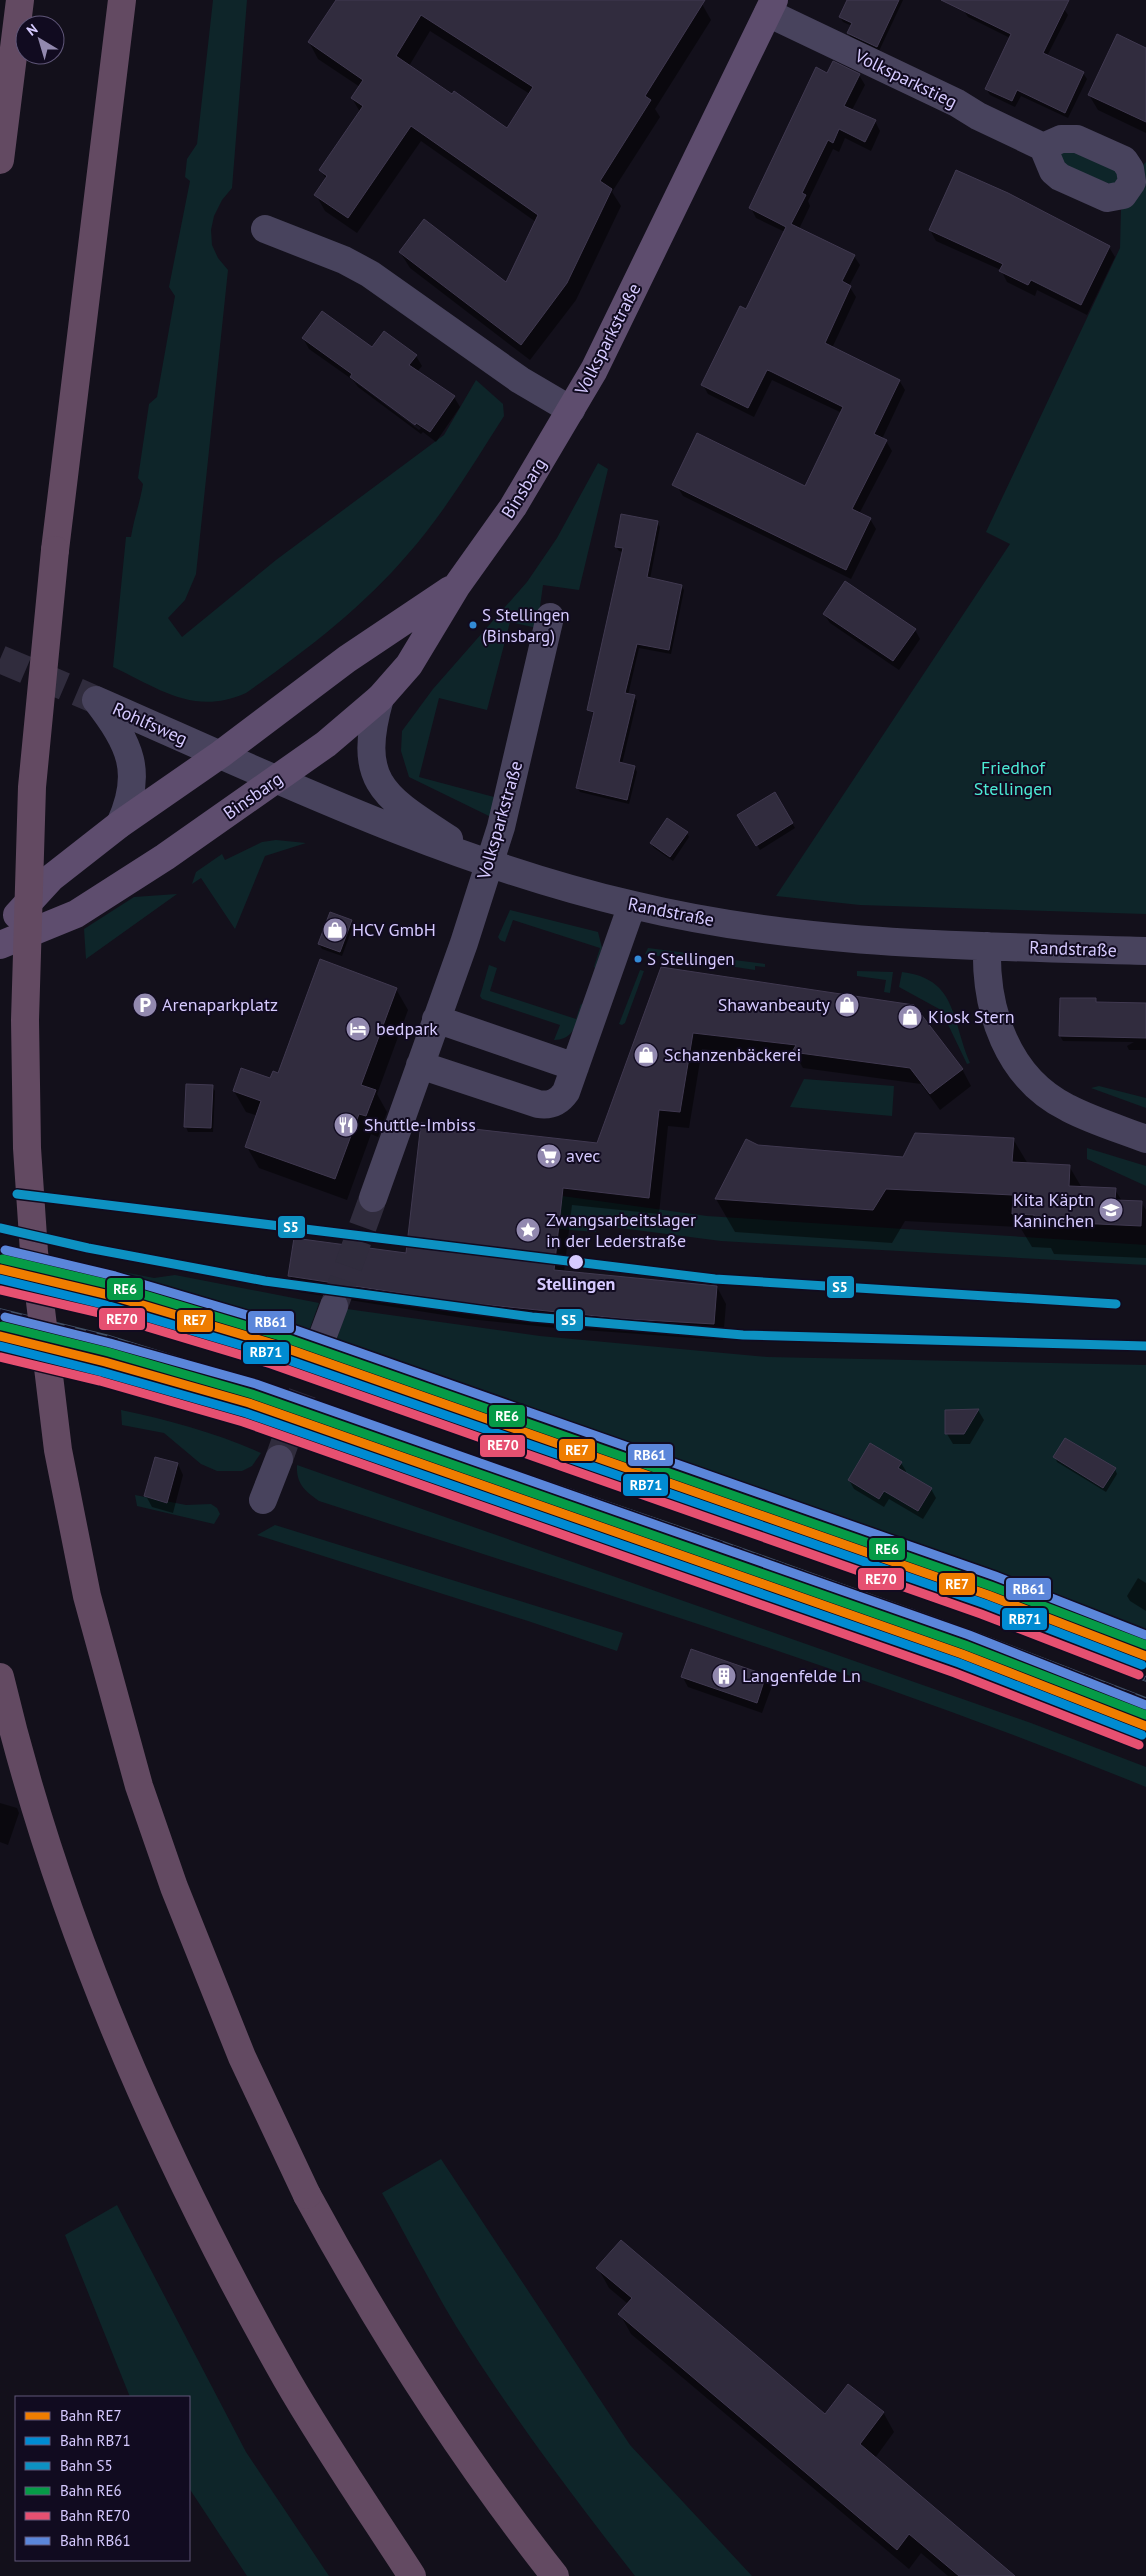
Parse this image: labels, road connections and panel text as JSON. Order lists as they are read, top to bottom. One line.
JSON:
{"streets":{"main road":["Volksparkstraße","Binsbarg"],"street":["Volksparkstieg","Rohlfsweg","Randstraße"]},"crossings":[["Volksparkstieg","Volksparkstraße"],["Volksparkstraße","Binsbarg"],["Volksparkstraße","Randstraße"],["Binsbarg","Rohlfsweg"],["Binsbarg","Randstraße"],["Rohlfsweg","Randstraße"]],"parks":["Friedhof Stellingen"],"places":{"other":["S Stellingen (Binsbarg)","S Stellingen","Stellingen"],"shop":["HCV GmbH","Shawanbeauty","Kiosk Stern","Schanzenbäckerei"],"parking":["Arenaparkplatz"],"hotel":["bedpark"],"restaurant":["Shuttle-Imbiss"],"supermarket":["avec"],"school or university":["Kita Käptn Kaninchen"],"place":["Zwangsarbeitslager in der Lederstraße"],"building":["Langenfelde Ln"]},"lines":["rail line S5","rail line RB61","rail line RE6","rail line RE7","rail line RB71","rail line RE70"],"legend":["Bahn RE7","Bahn RB71","Bahn S5","Bahn RE6","Bahn RE70","Bahn RB61"],"north":"top left"}
